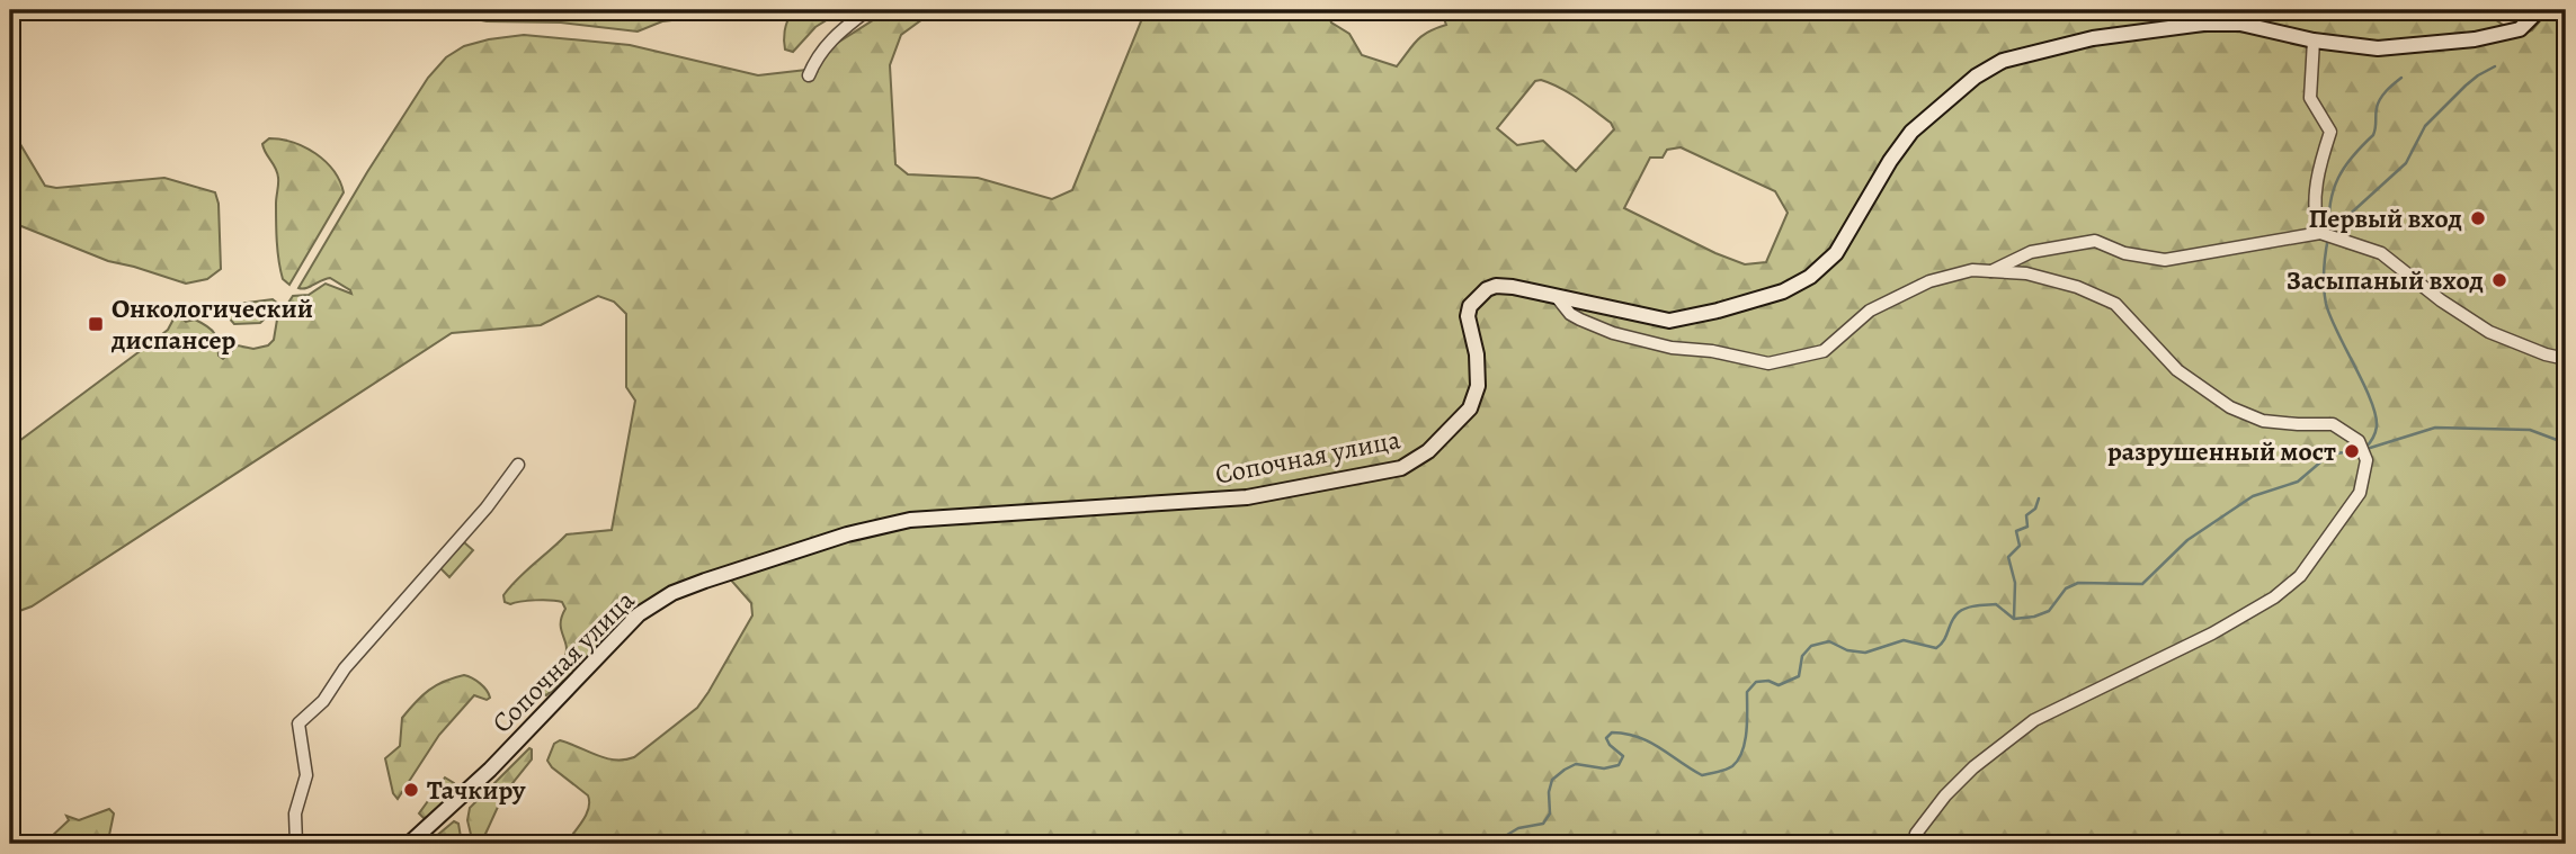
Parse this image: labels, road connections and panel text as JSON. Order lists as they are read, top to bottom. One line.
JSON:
{"streets":{"main road":["Сопочная улица"]},"places":{"other":["Первый вход","Засыпаный вход","разрушенный мост","Тачкиру"],"transit":["Онкологический диспансер"]}}
